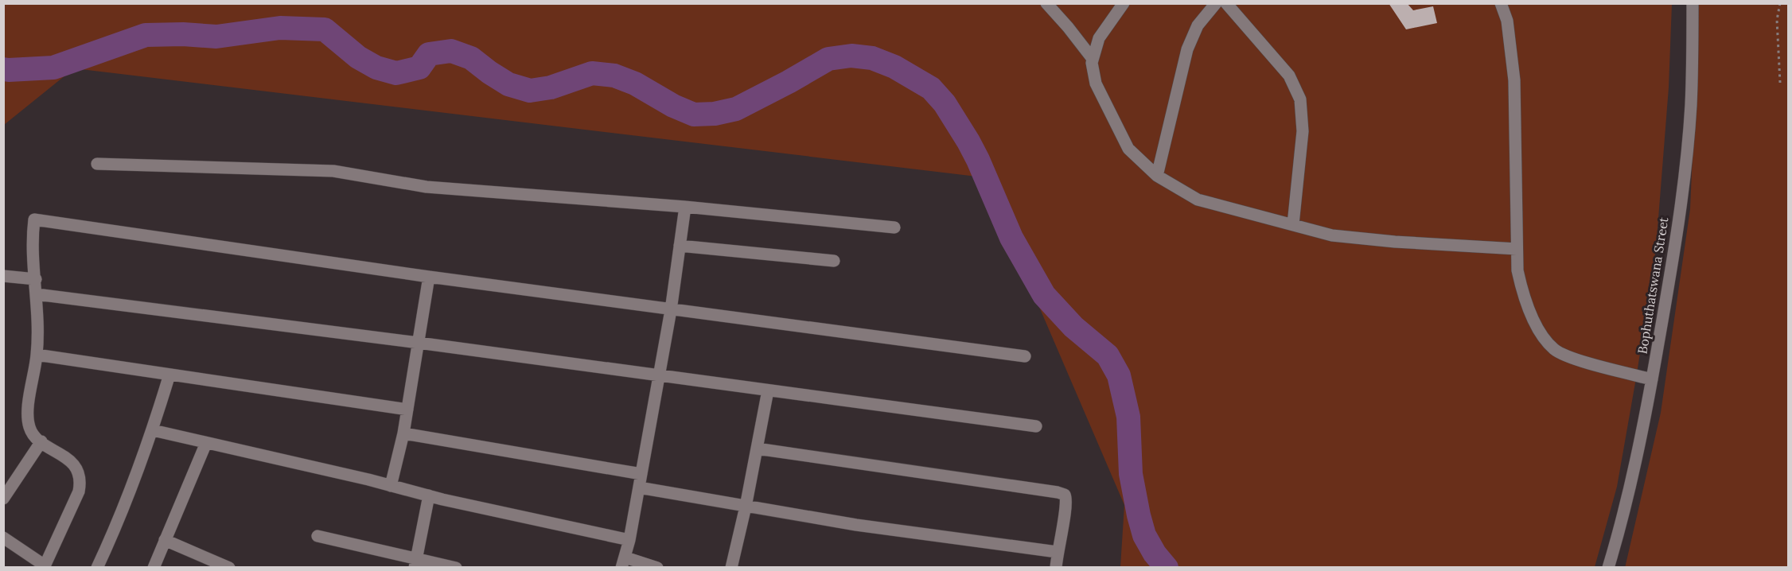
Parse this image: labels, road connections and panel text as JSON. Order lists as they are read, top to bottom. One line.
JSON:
{"streets":{"street":["Bophuthatswana Street"]}}
